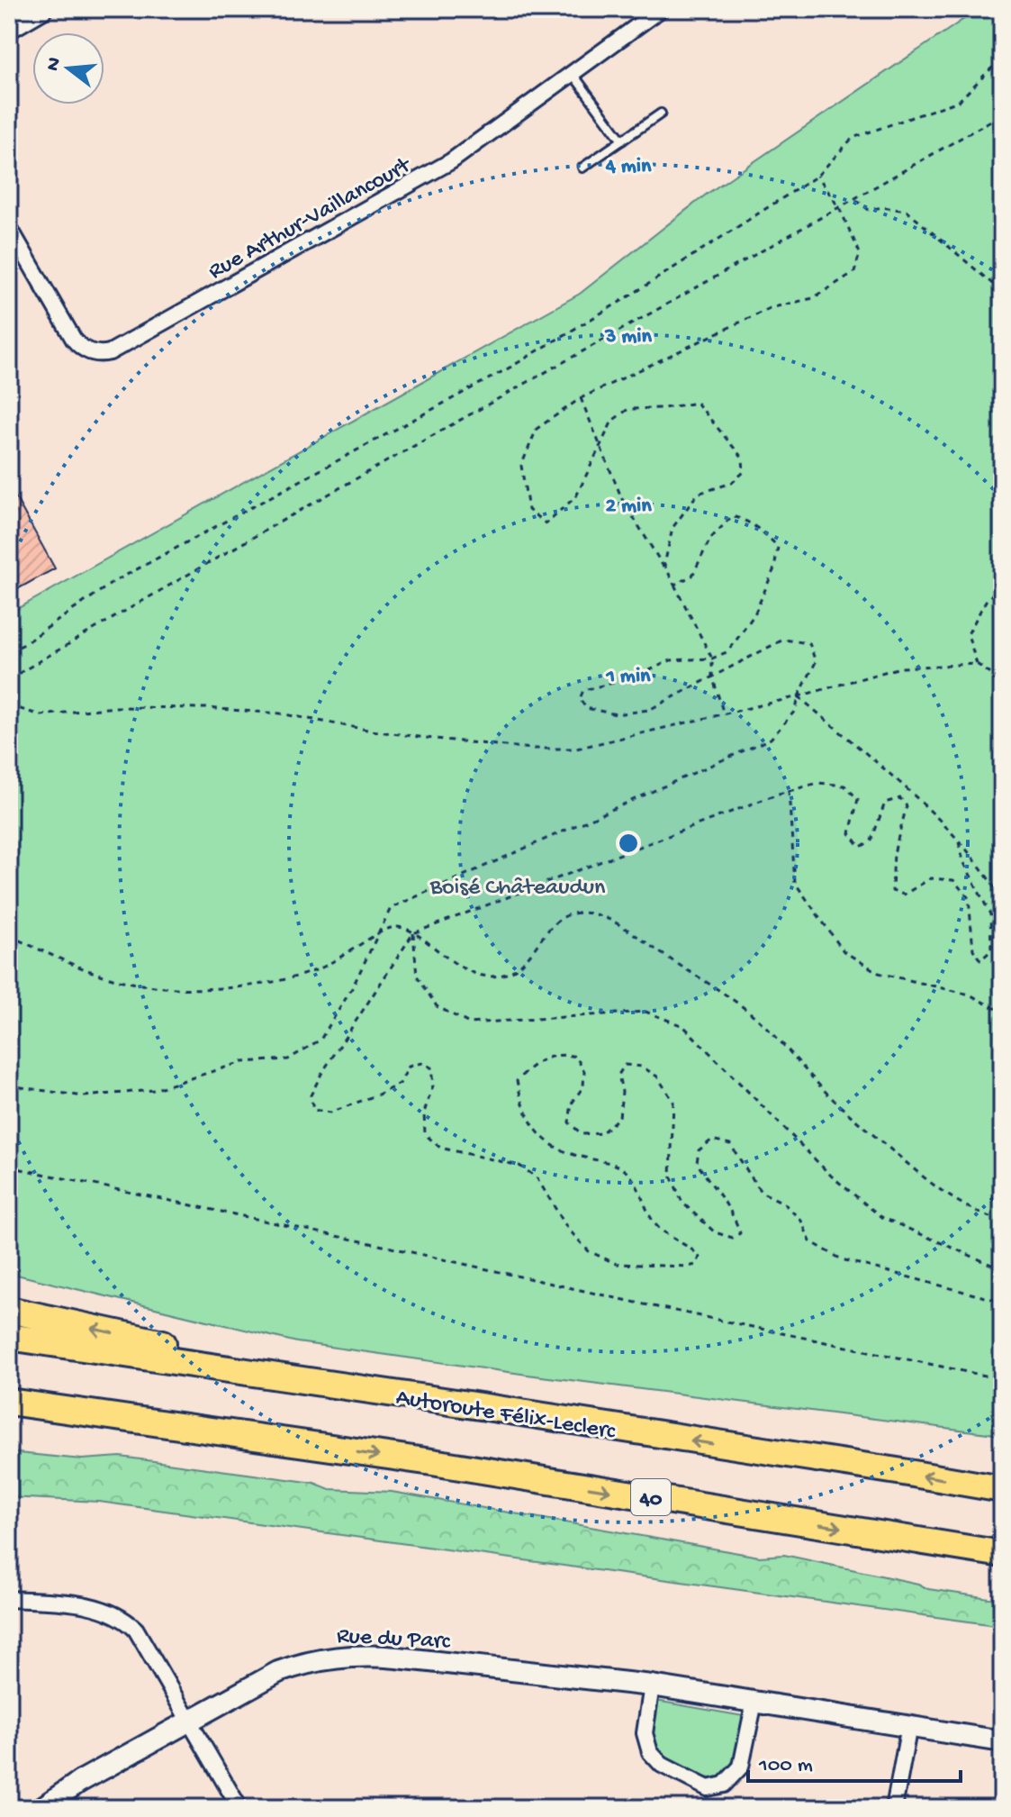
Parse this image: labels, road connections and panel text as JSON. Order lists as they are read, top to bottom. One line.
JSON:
{"streets":{"highway":["Autoroute Félix-Leclerc","40"],"street":["Rue Arthur-Vaillancourt","Rue du Parc"]},"parks":["Boisé Châteaudun"],"scale_bar":"100 m","north":"left","rings":["4 min","3 min","2 min","1 min"]}
